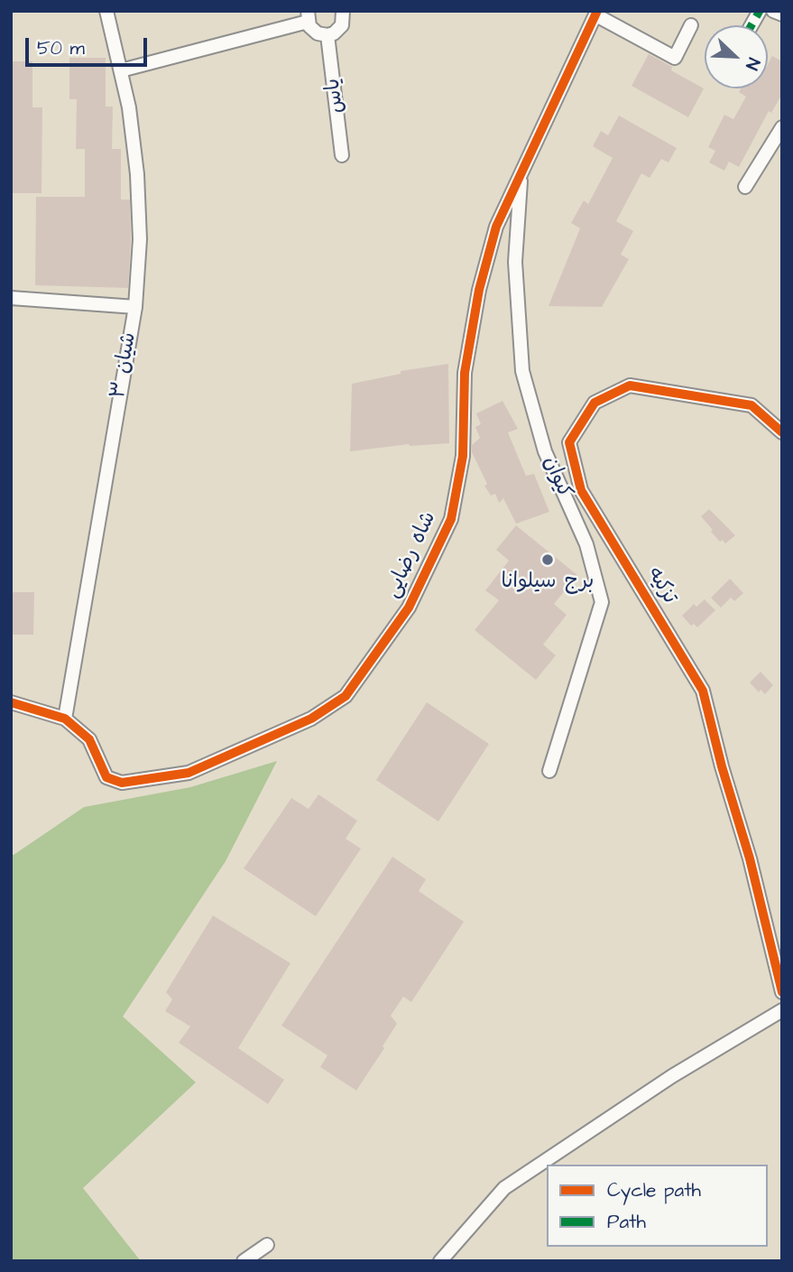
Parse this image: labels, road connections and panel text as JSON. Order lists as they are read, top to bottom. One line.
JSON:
{"streets":{"street":["یاس","شیان ۳","کیوان","شاه رضایی","تزکیه"]},"crossings":[["شیان ۳","شاه رضایی"],["کیوان","شاه رضایی"]],"places":["برج سیلوانا"],"legend":["Cycle path","Path"],"scale_bar":"50 m","north":"bottom right"}
